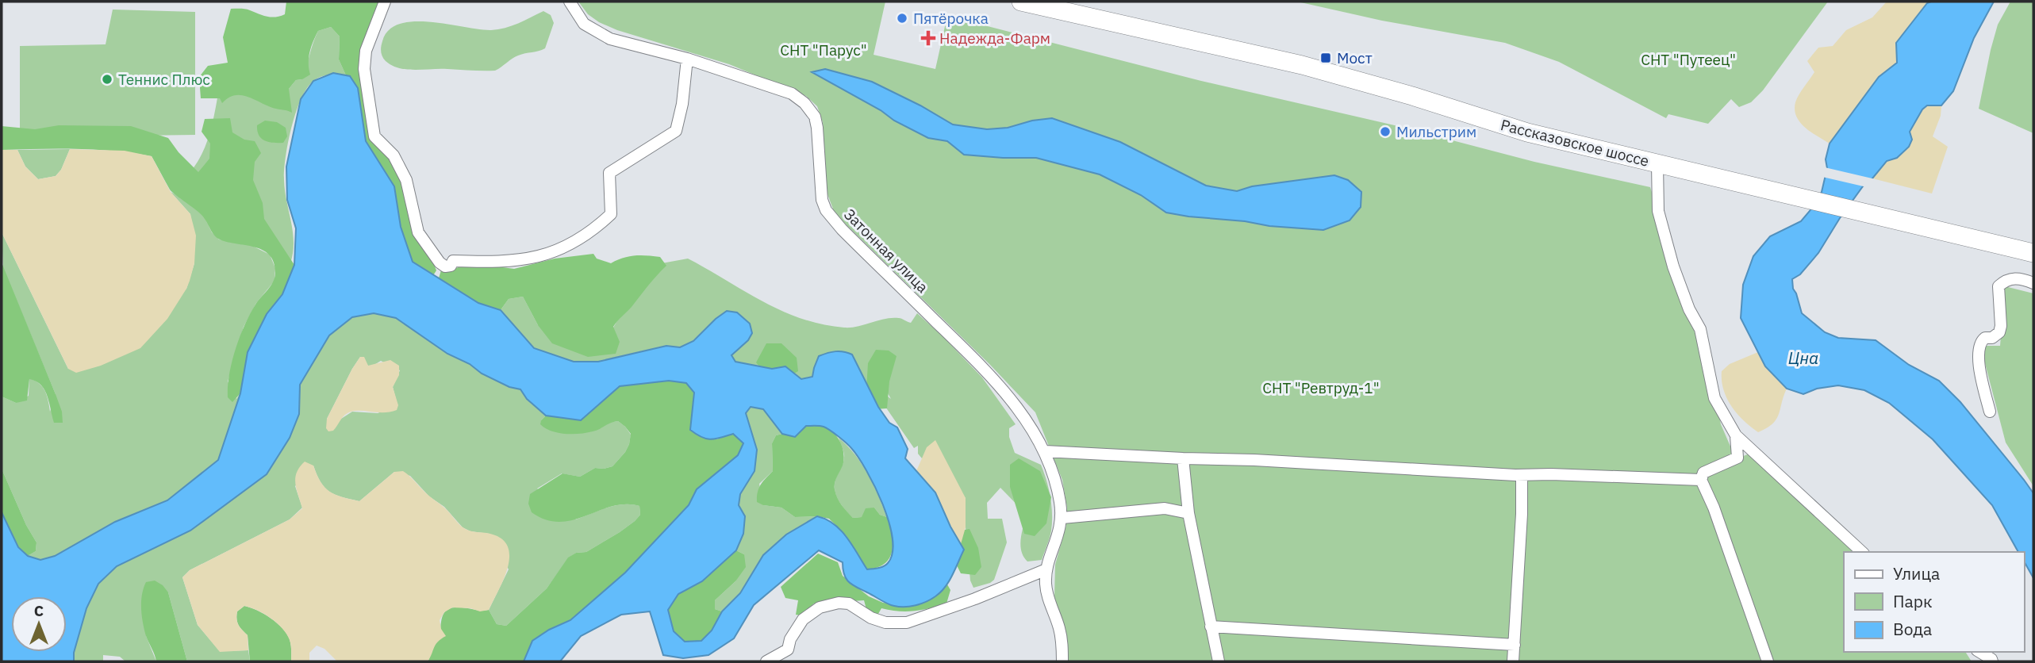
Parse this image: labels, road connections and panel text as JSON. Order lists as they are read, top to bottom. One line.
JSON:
{"streets":{"main road":["Рассказовское шоссе"],"street":["Затонная улица"]},"water":["Цна"],"parks":["СНТ \"Парус\"","СНТ \"Путеец\"","СНТ \"Ревтруд-1\""],"places":{"other":["Пятёрочка","Теннис Плюс","Мильстрим"],"health":["Надежда-Фарм"],"transit":["Мост"]},"legend":["Улица","Парк","Вода"],"north":"top"}
